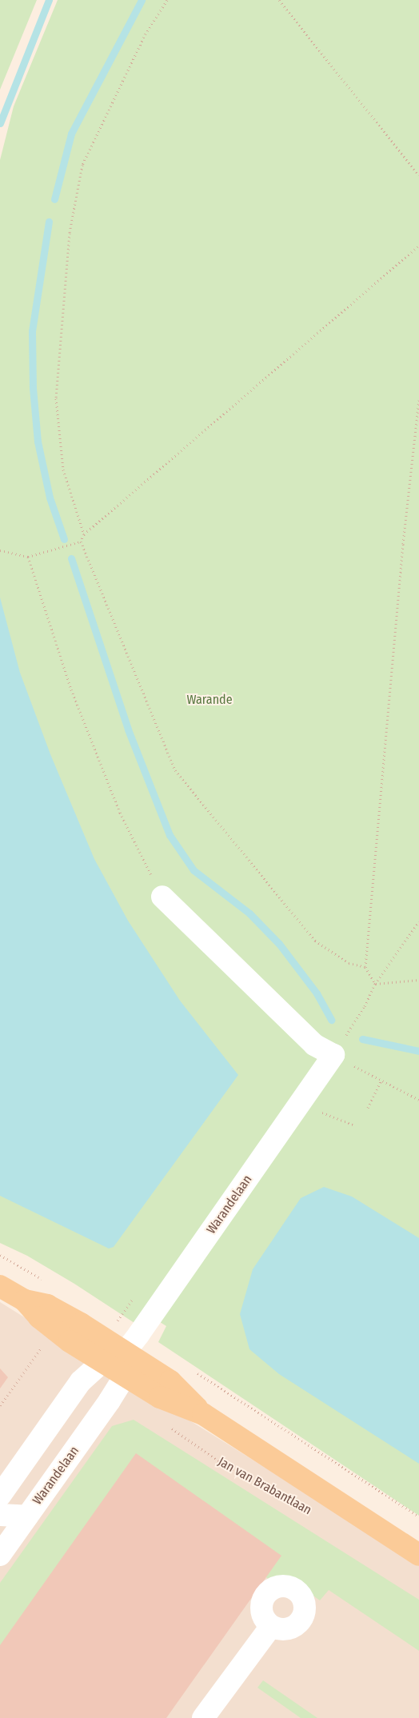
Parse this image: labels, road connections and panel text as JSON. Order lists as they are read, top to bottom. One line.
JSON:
{"streets":{"main road":["Jan van Brabantlaan"],"street":["Warandelaan"]},"crossings":[["Warandelaan","Jan van Brabantlaan"]],"parks":["Warande"]}
